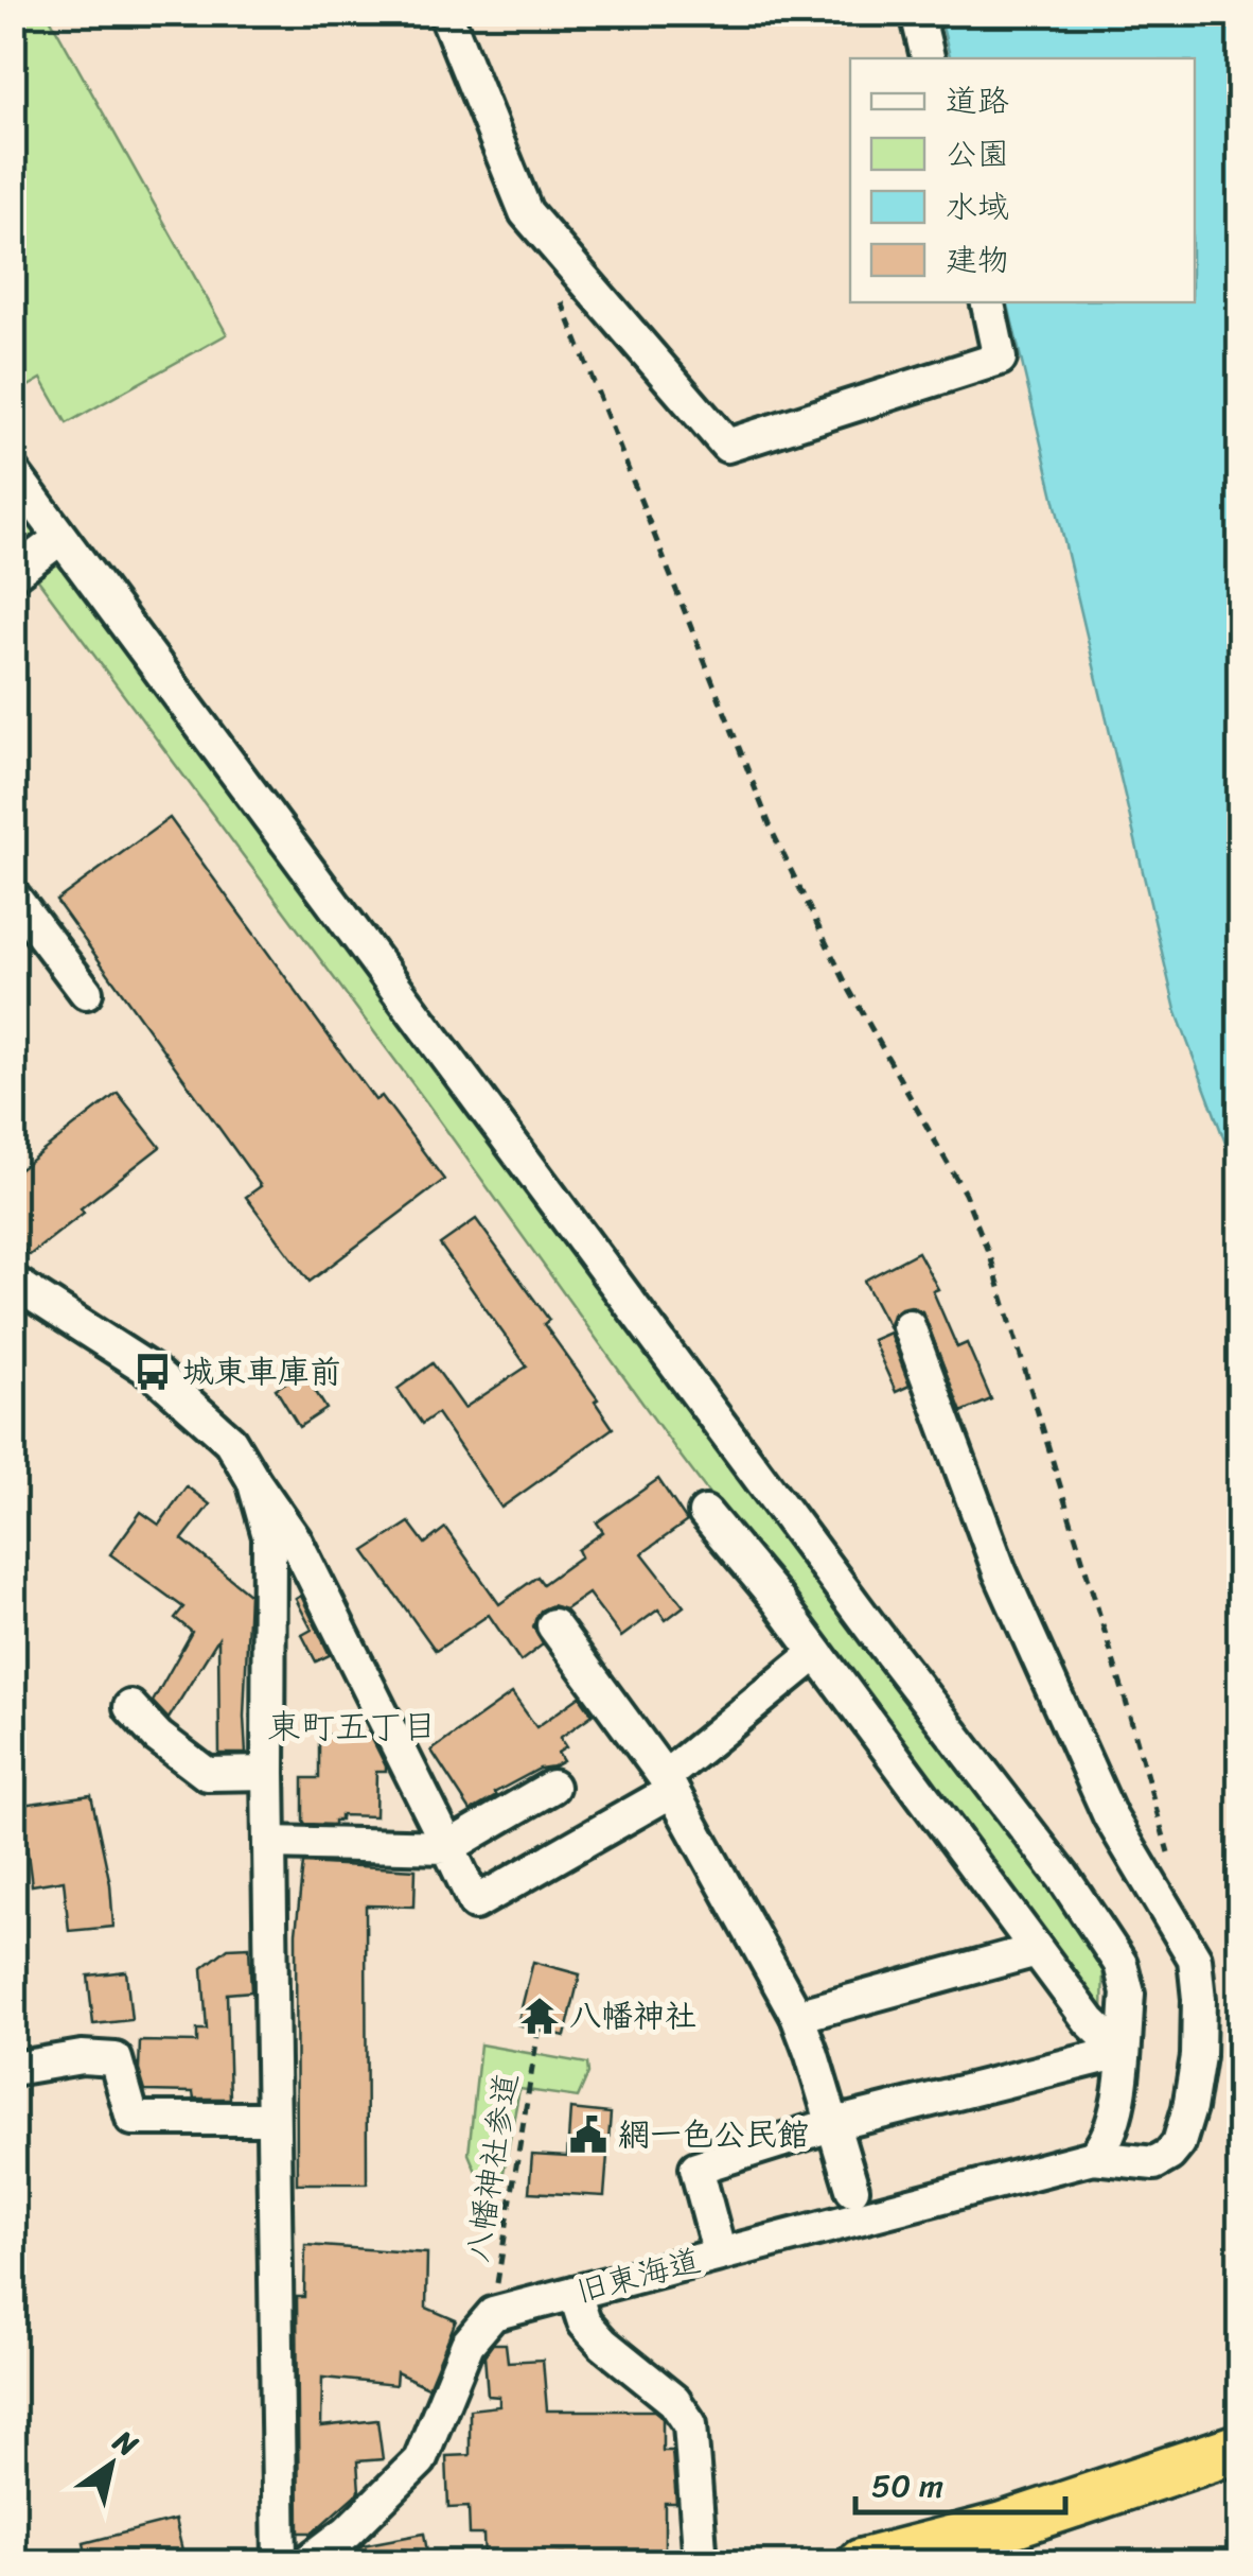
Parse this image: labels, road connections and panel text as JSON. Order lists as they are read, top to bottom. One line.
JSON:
{"streets":{"street":["旧東海道"],"path":["八幡神社参道"]},"crossings":[["八幡神社参道","旧東海道"]],"districts":["東町五丁目"],"places":{"bus stop":["城東車庫前"],"temple":["八幡神社"],"public building":["網一色公民館"]},"legend":["道路","公園","水域","建物"],"scale_bar":"50 m","north":"top right"}
